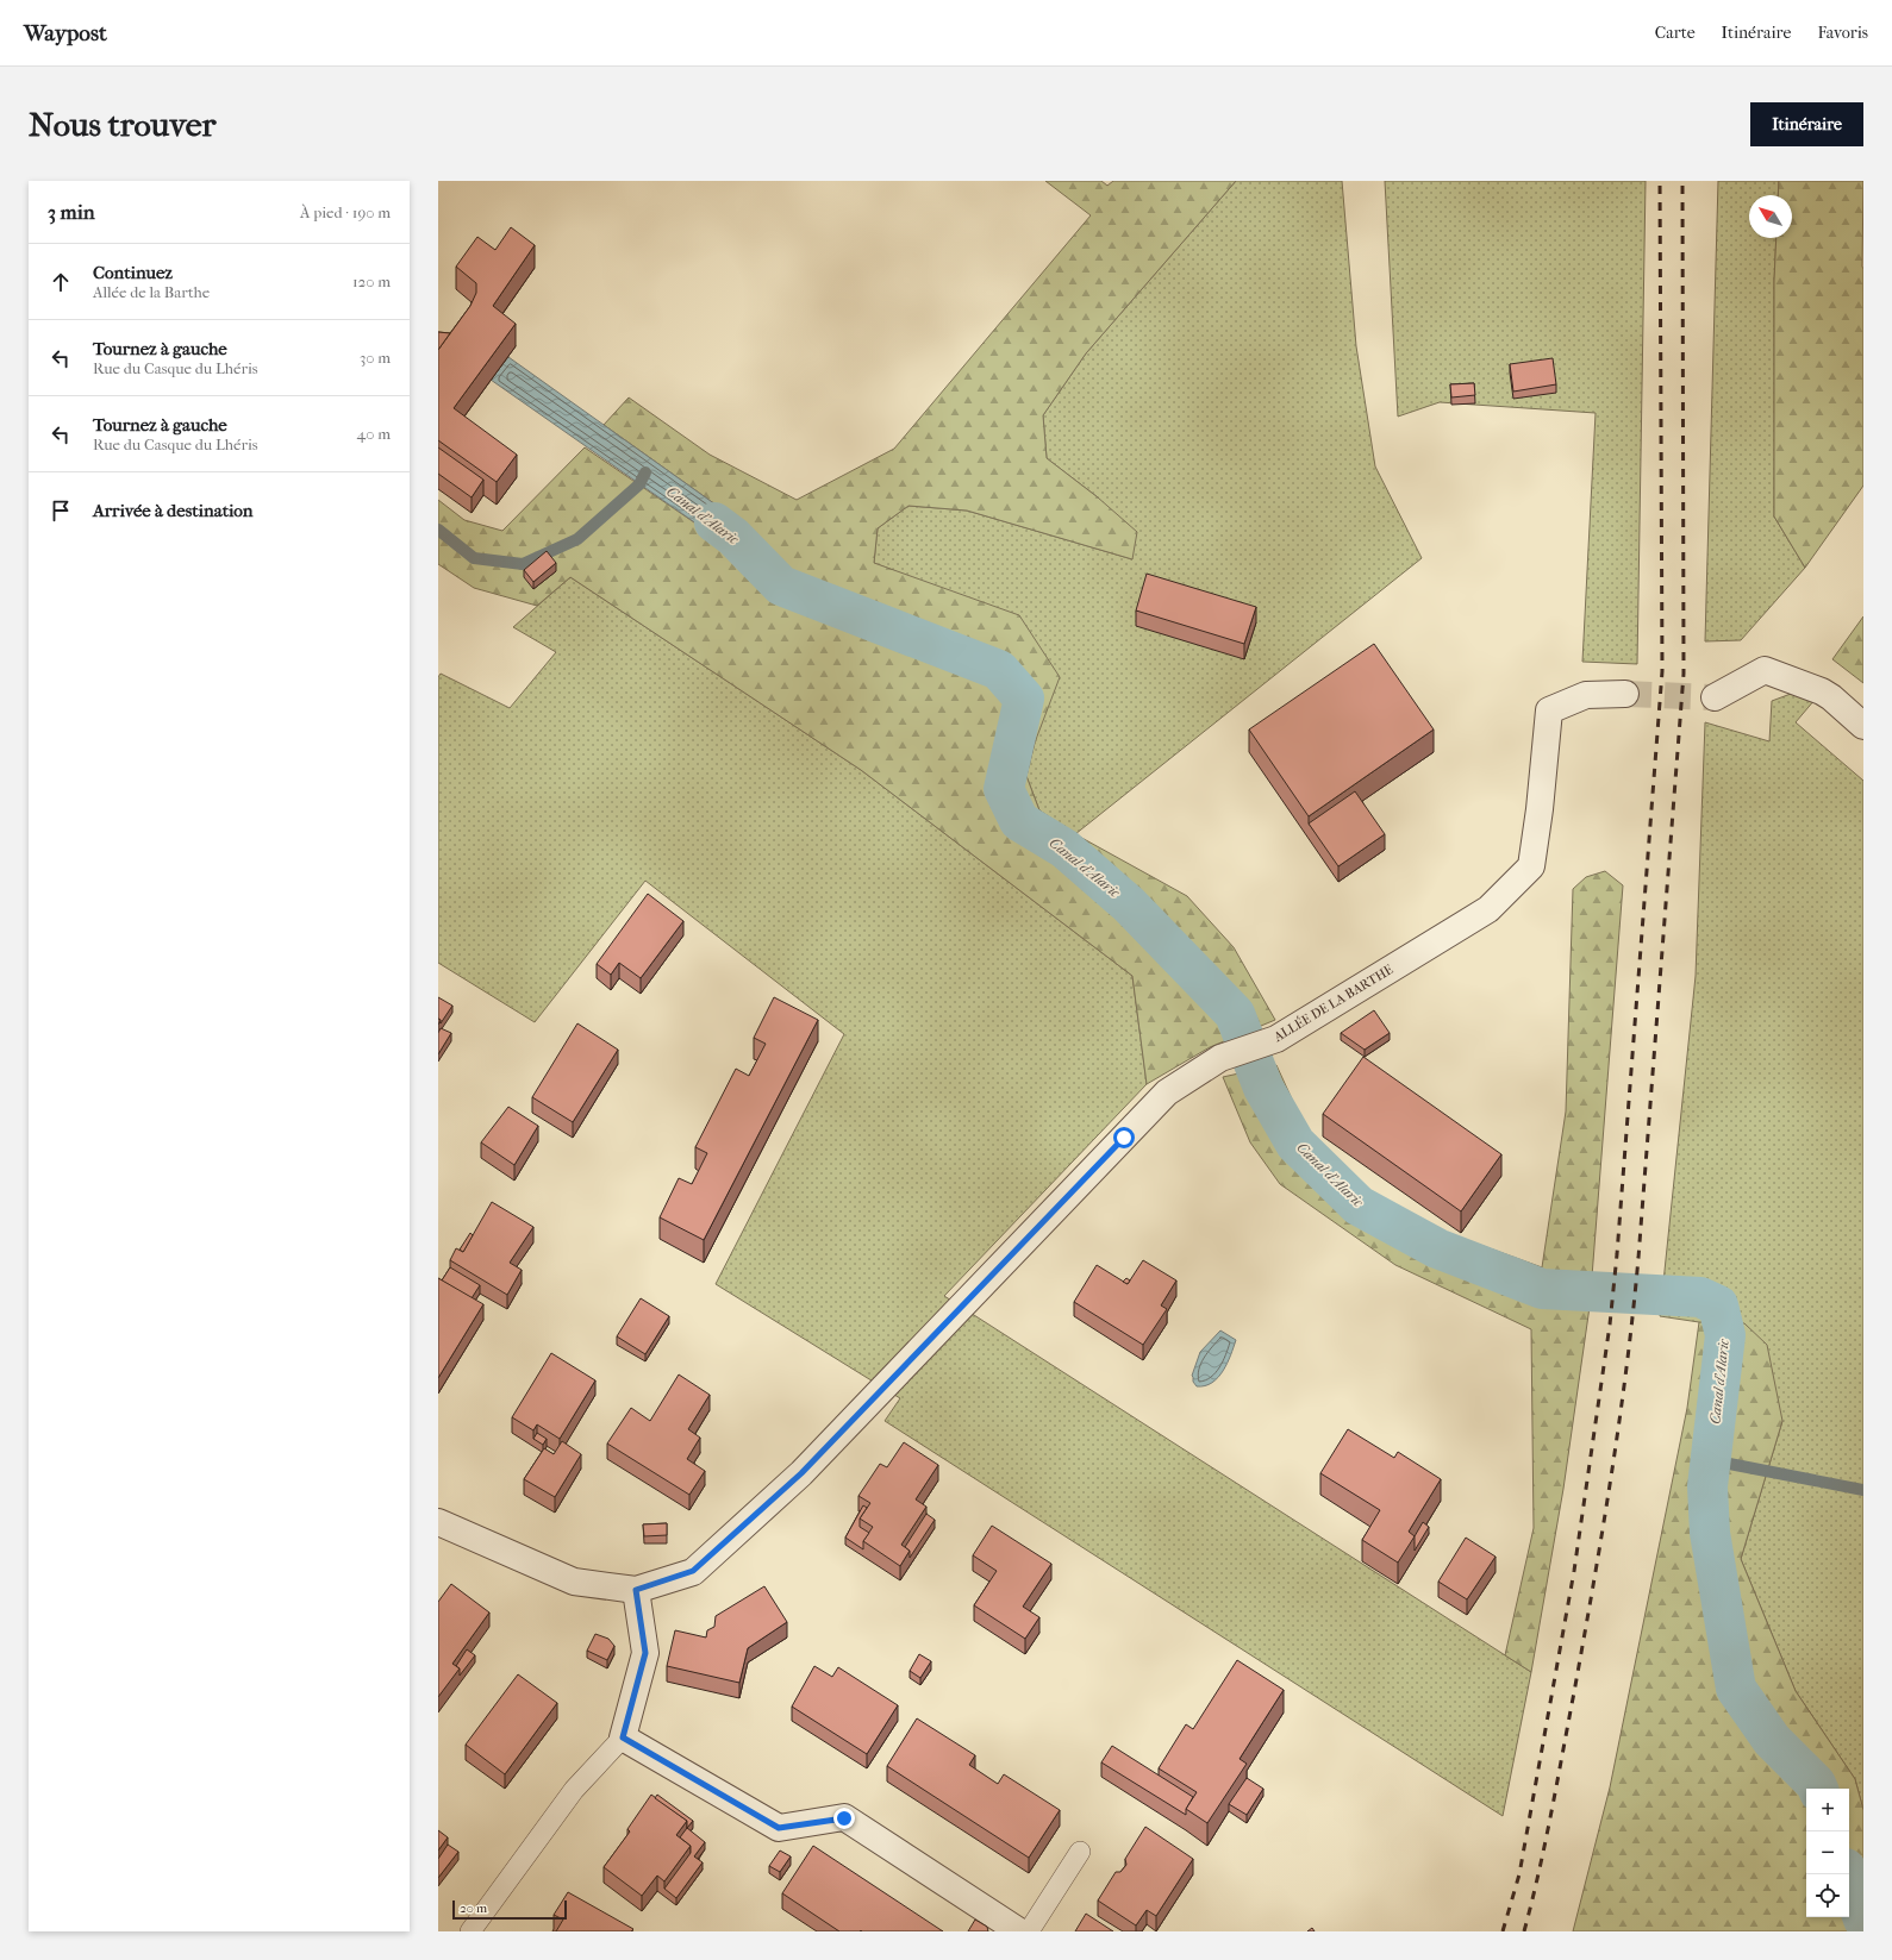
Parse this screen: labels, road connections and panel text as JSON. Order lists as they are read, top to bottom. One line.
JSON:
{"streets":{"street":["ALLÉE DE LA BARTHE"]},"water":["Canal d'Alaric"],"scale_bar":"20 m","north":"top left","page":{"header":"Waypost","nav":["Carte","Itinéraire","Favoris"],"buttons":"Itinéraire","title":"Nous trouver","heading":["3 min","À pied · 190 m"],"list":[["Continuez","Allée de la Barthe","120 m"],["Tournez à gauche","Rue du Casque du Lhéris","30 m"],["Tournez à gauche","Rue du Casque du Lhéris","40 m"],"Arrivée à destination"],"map_buttons":["+","−"],"scale":"20 m"}}
